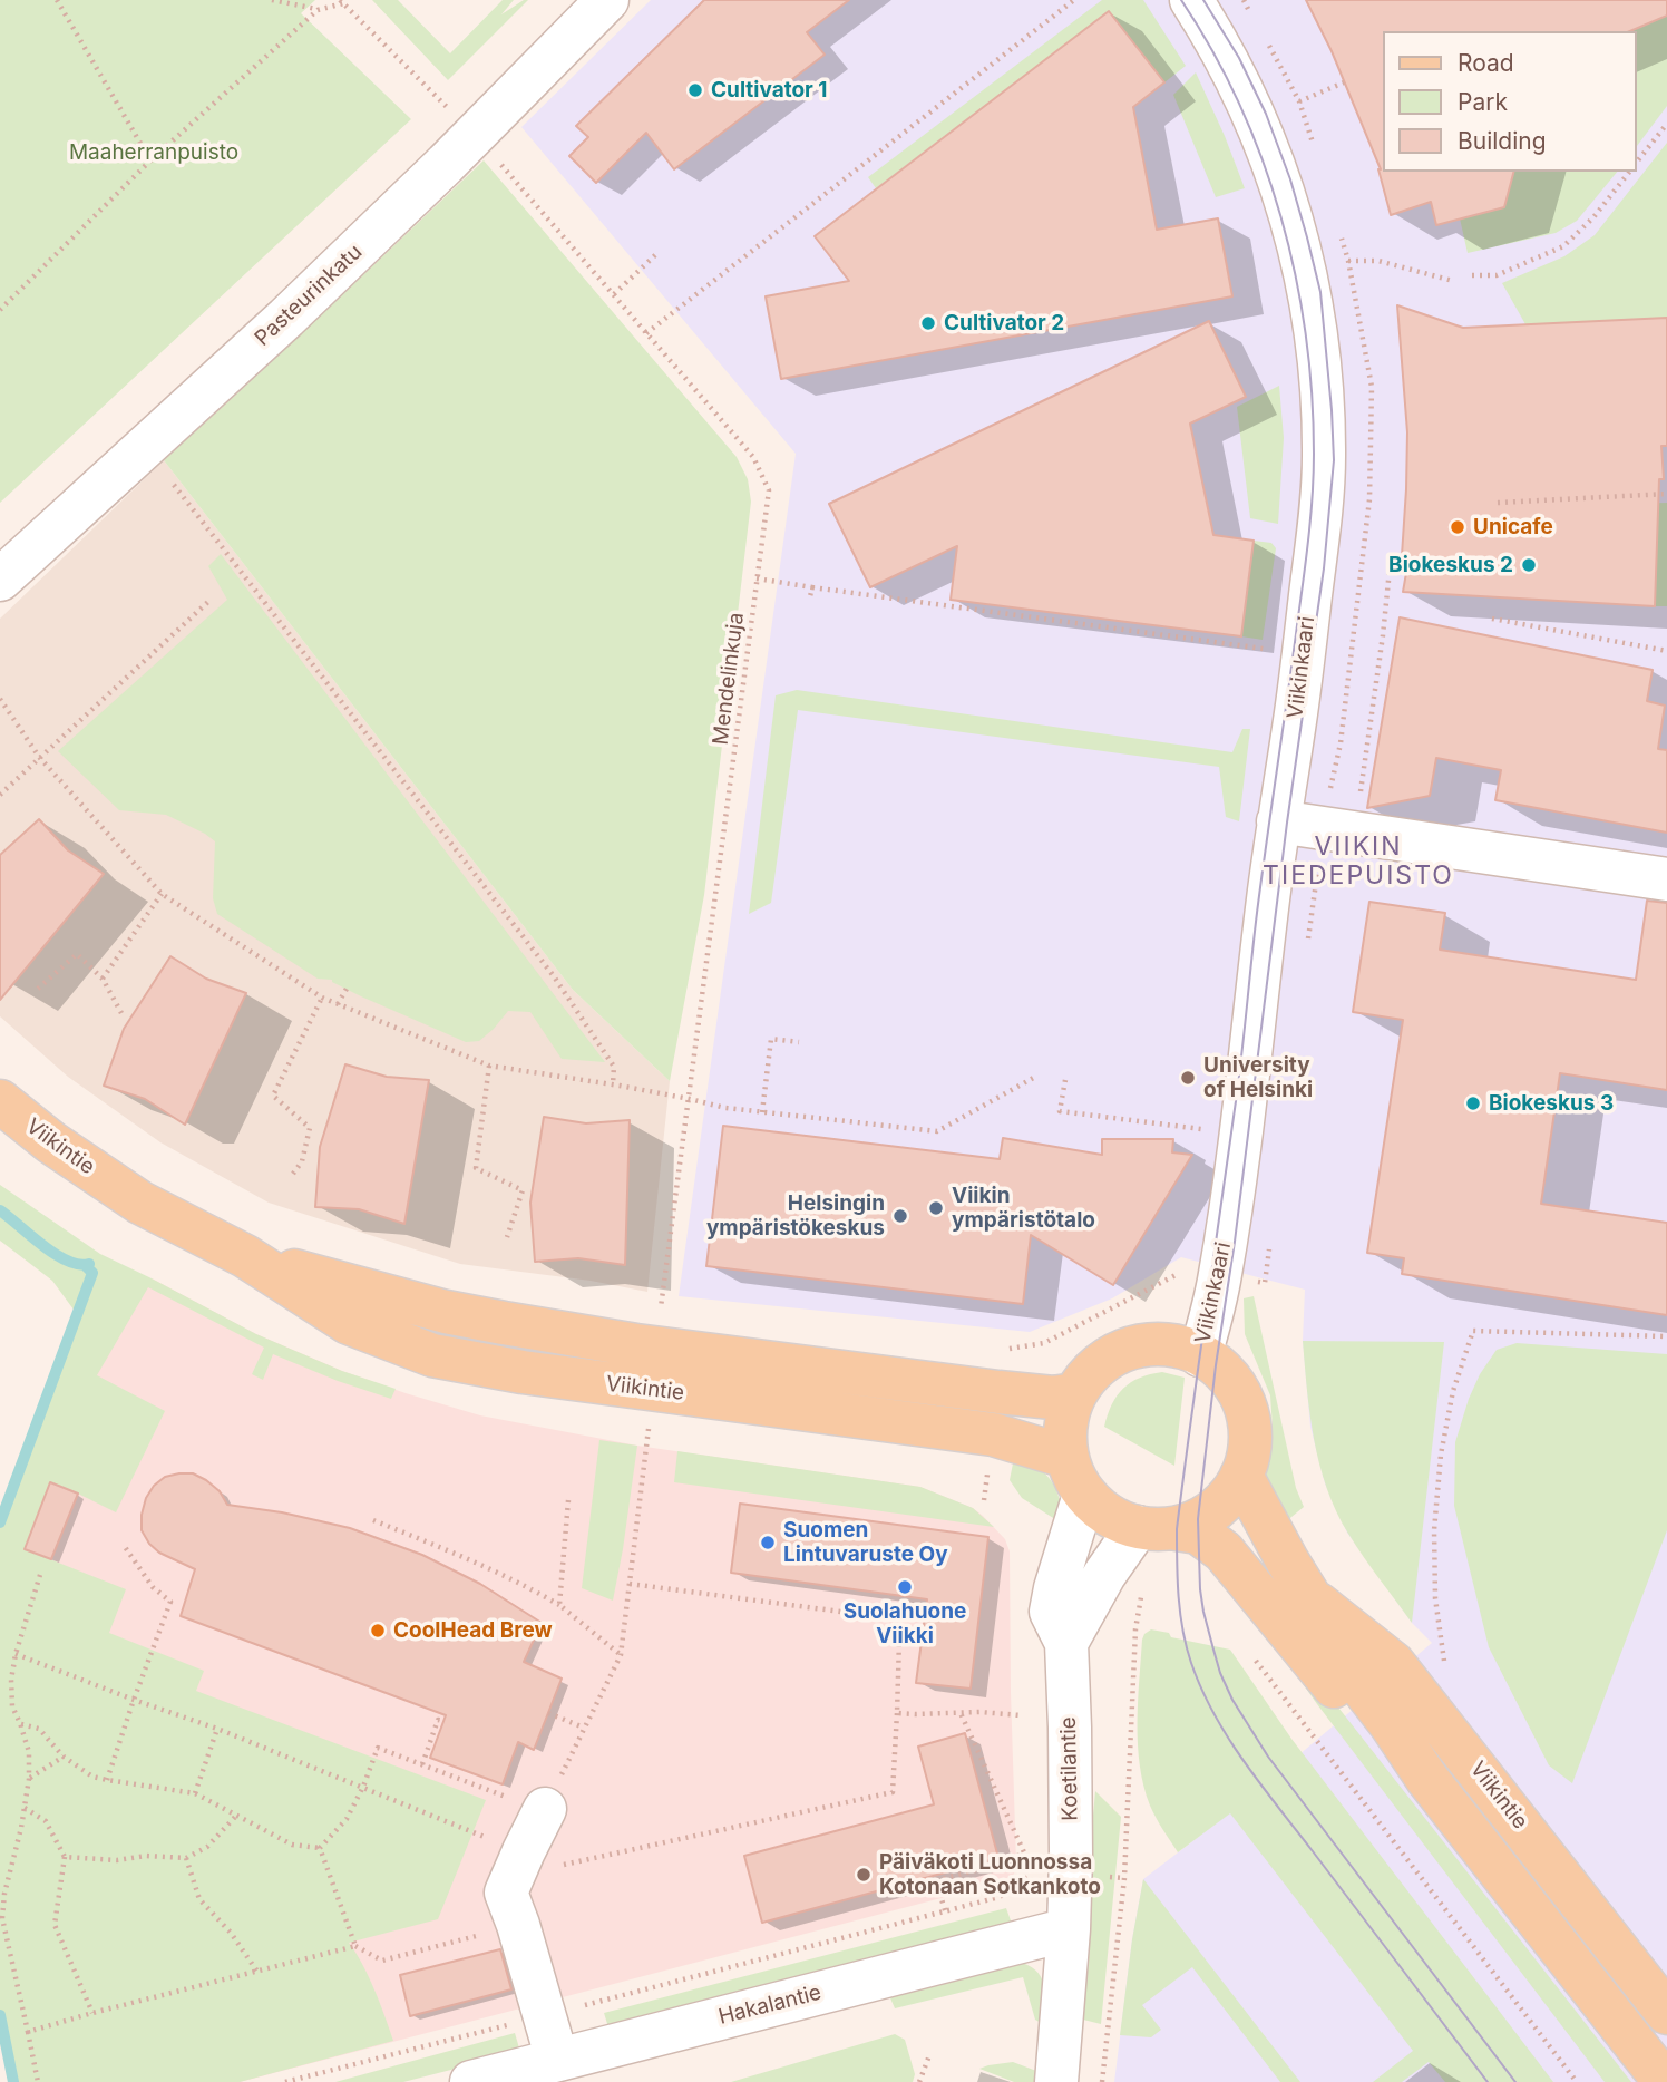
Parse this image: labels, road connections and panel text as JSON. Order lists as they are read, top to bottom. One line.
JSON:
{"streets":{"main road":["Viikintie"],"street":["Pasteurinkatu","Viikinkaari","Koetilantie","Hakalantie"],"path":["Mendelinkuja"]},"crossings":[["Viikinkaari","Viikintie"],["Viikinkaari","Koetilantie"],["Viikintie","Koetilantie"],["Koetilantie","Hakalantie"]],"districts":["VIIKIN TIEDEPUISTO"],"parks":["Maaherranpuisto"],"places":["Cultivator 1","Cultivator 2","Unicafe","Biokeskus 2","University of Helsinki","Biokeskus 3","Viikin ympäristötalo","Helsingin ympäristökeskus","Suomen Lintuvaruste Oy","Suolahuone Viikki","CoolHead Brew","Päiväkoti Luonnossa Kotonaan Sotkankoto"],"legend":["Road","Park","Building"]}
